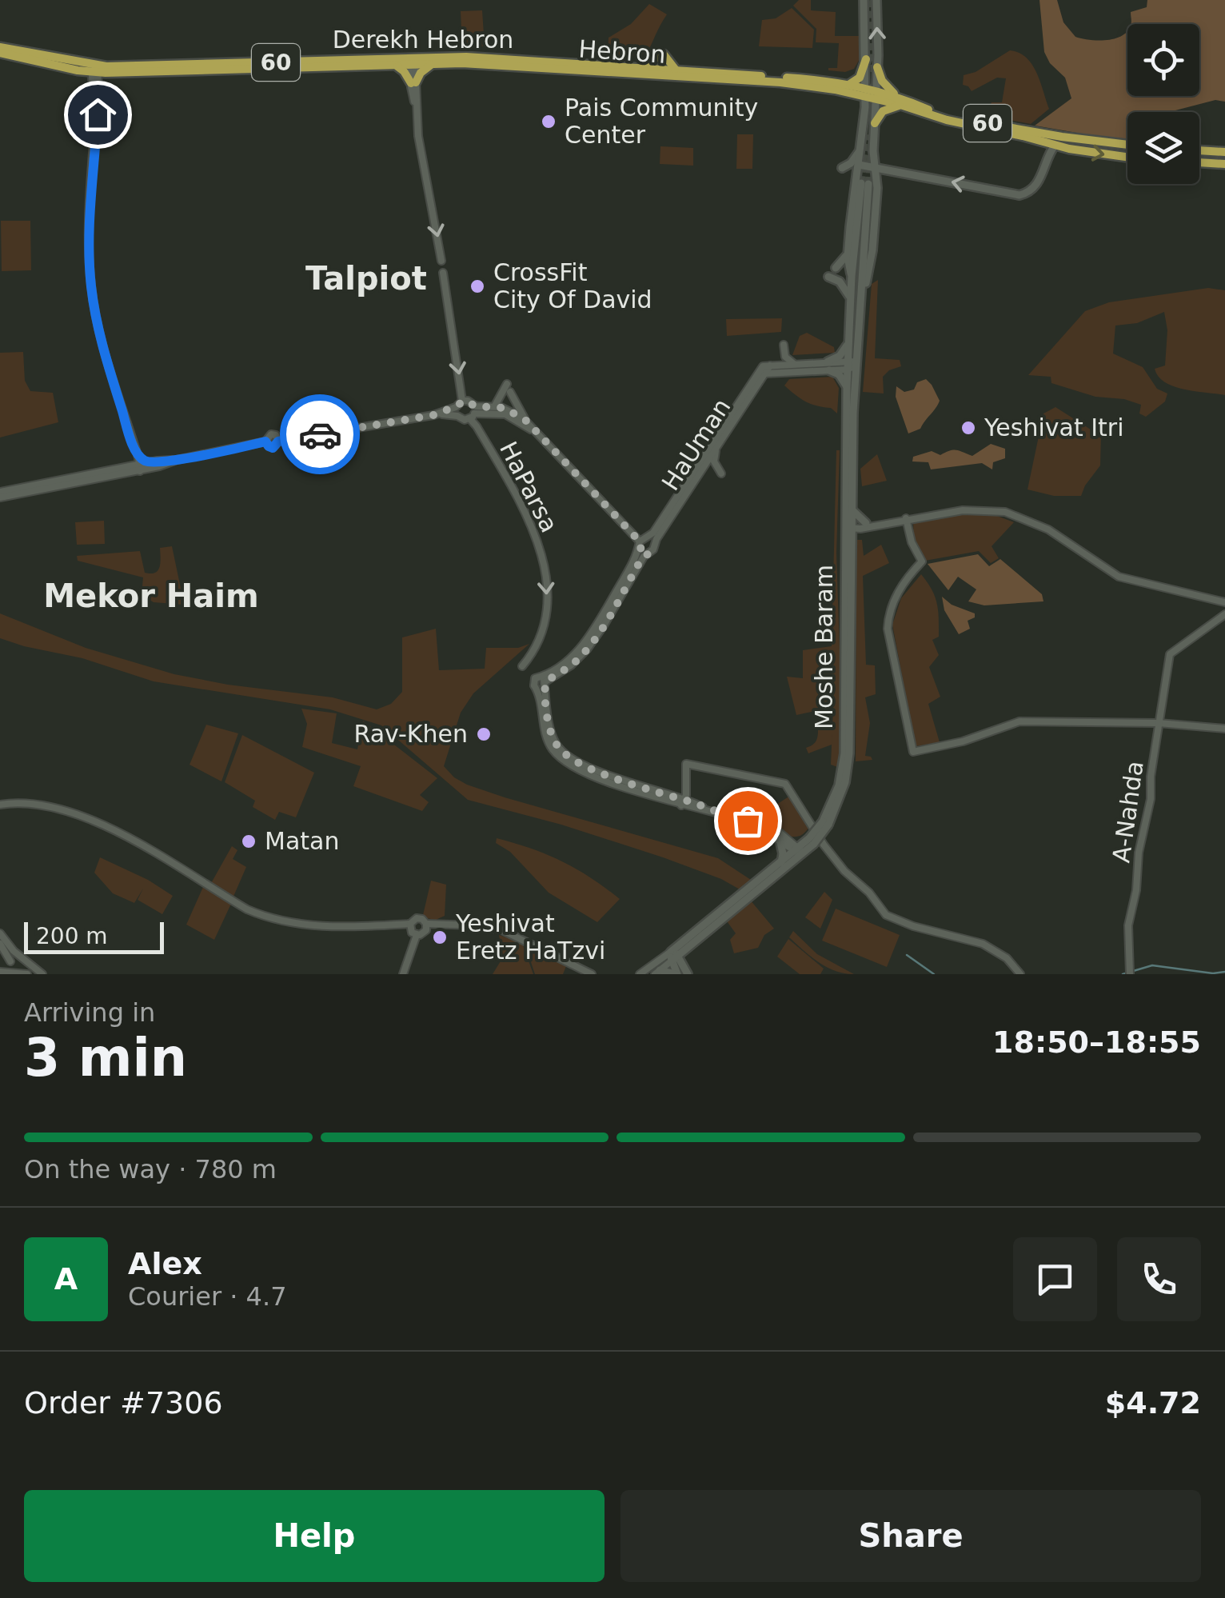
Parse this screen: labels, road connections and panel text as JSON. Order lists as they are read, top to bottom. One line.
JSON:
{"streets":{"highway":["Derekh Hebron","Hebron","60"],"main road":["Moshe Baram"],"street":["HaUman","HaParsa","A-Nahda"]},"crossings":[["Derekh Hebron","Hebron"],["HaUman","HaParsa"]],"one_way":["HaParsa"],"districts":["Talpiot","Mekor Haim"],"places":["Pais Community Center","CrossFit City Of David","Yeshivat Itri","Rav-Khen","Matan","Yeshivat Eretz HaTzvi"],"scale_bar":"200 m","page":{"scale":"200 m","heading":["3 min","Arriving in","18:50–18:55"],"panel":["Alex","Courier · 4.7","Order #7306","$4.72"],"bar":"On the way · 780 m","round":"A","buttons":["Help","Share"]}}
